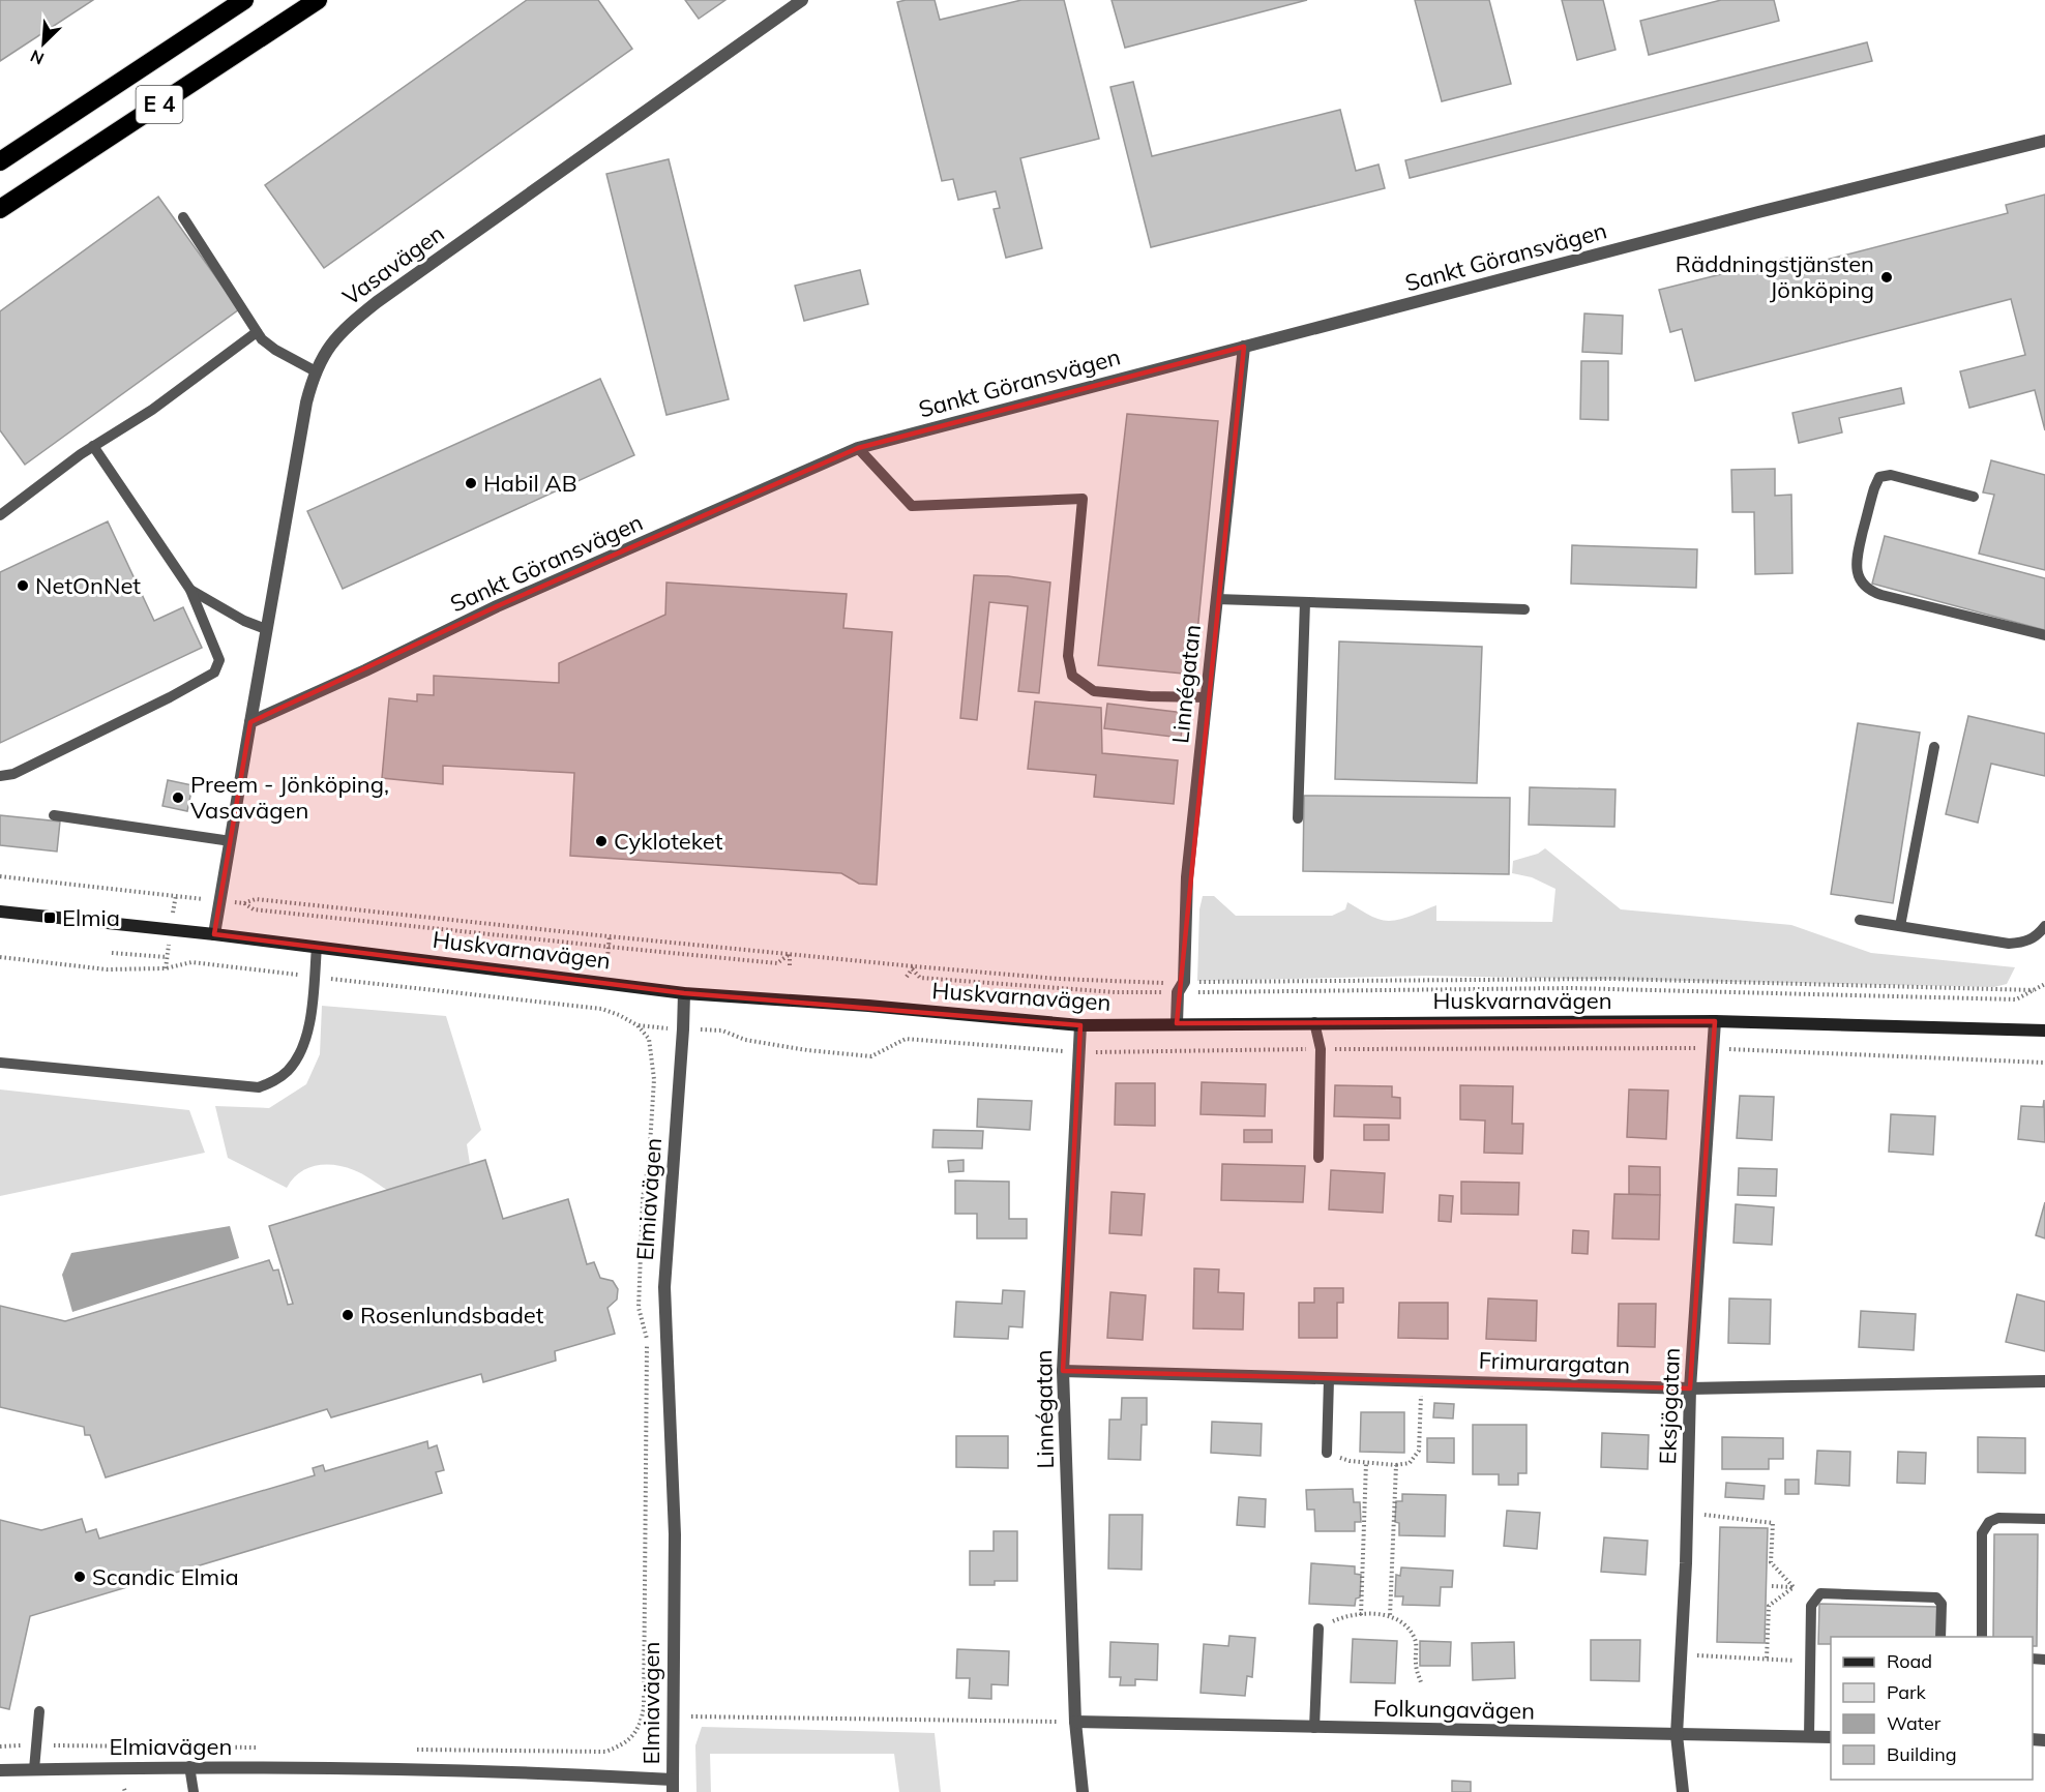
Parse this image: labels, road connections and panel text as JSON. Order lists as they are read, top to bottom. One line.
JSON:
{"streets":{"highway":["E 4"],"street":["Sankt Göransvägen","Vasavägen","Linnégatan","Huskvarnavägen","Elmiavägen","Frimurargatan","Eksjögatan","Folkungavägen"]},"crossings":[["Sankt Göransvägen","Vasavägen"],["Sankt Göransvägen","Linnégatan"],["Linnégatan","Huskvarnavägen"],["Linnégatan","Frimurargatan"],["Linnégatan","Folkungavägen"],["Huskvarnavägen","Elmiavägen"],["Huskvarnavägen","Eksjögatan"],["Frimurargatan","Eksjögatan"],["Eksjögatan","Folkungavägen"]],"places":{"other":["Räddningstjänsten Jönköping","Habil AB","NetOnNet","Preem - Jönköping, Vasavägen","Cykloteket","Rosenlundsbadet","Scandic Elmia"],"transit":["Elmia"]},"legend":["Road","Park","Water","Building"],"north":"bottom left"}
